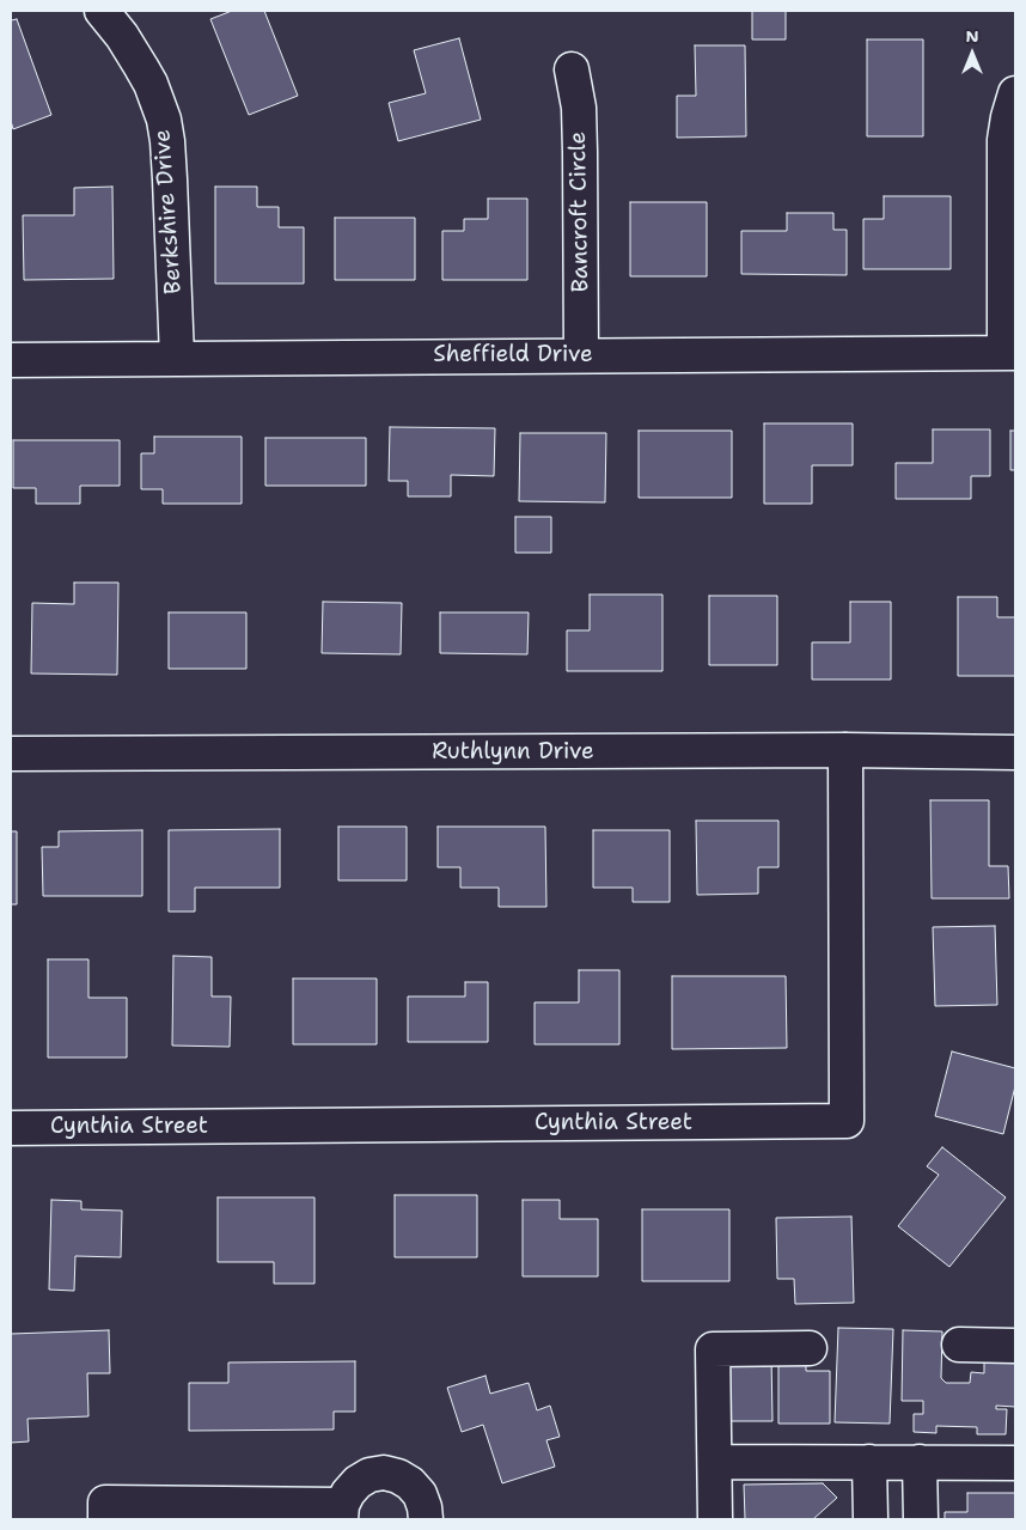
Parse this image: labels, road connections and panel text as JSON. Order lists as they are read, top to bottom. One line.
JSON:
{"streets":{"street":["Berkshire Drive","Bancroft Circle","Sheffield Drive","Ruthlynn Drive","Cynthia Street"]},"crossings":[["Berkshire Drive","Sheffield Drive"],["Bancroft Circle","Sheffield Drive"],["Ruthlynn Drive","Cynthia Street"]],"north":"top"}
